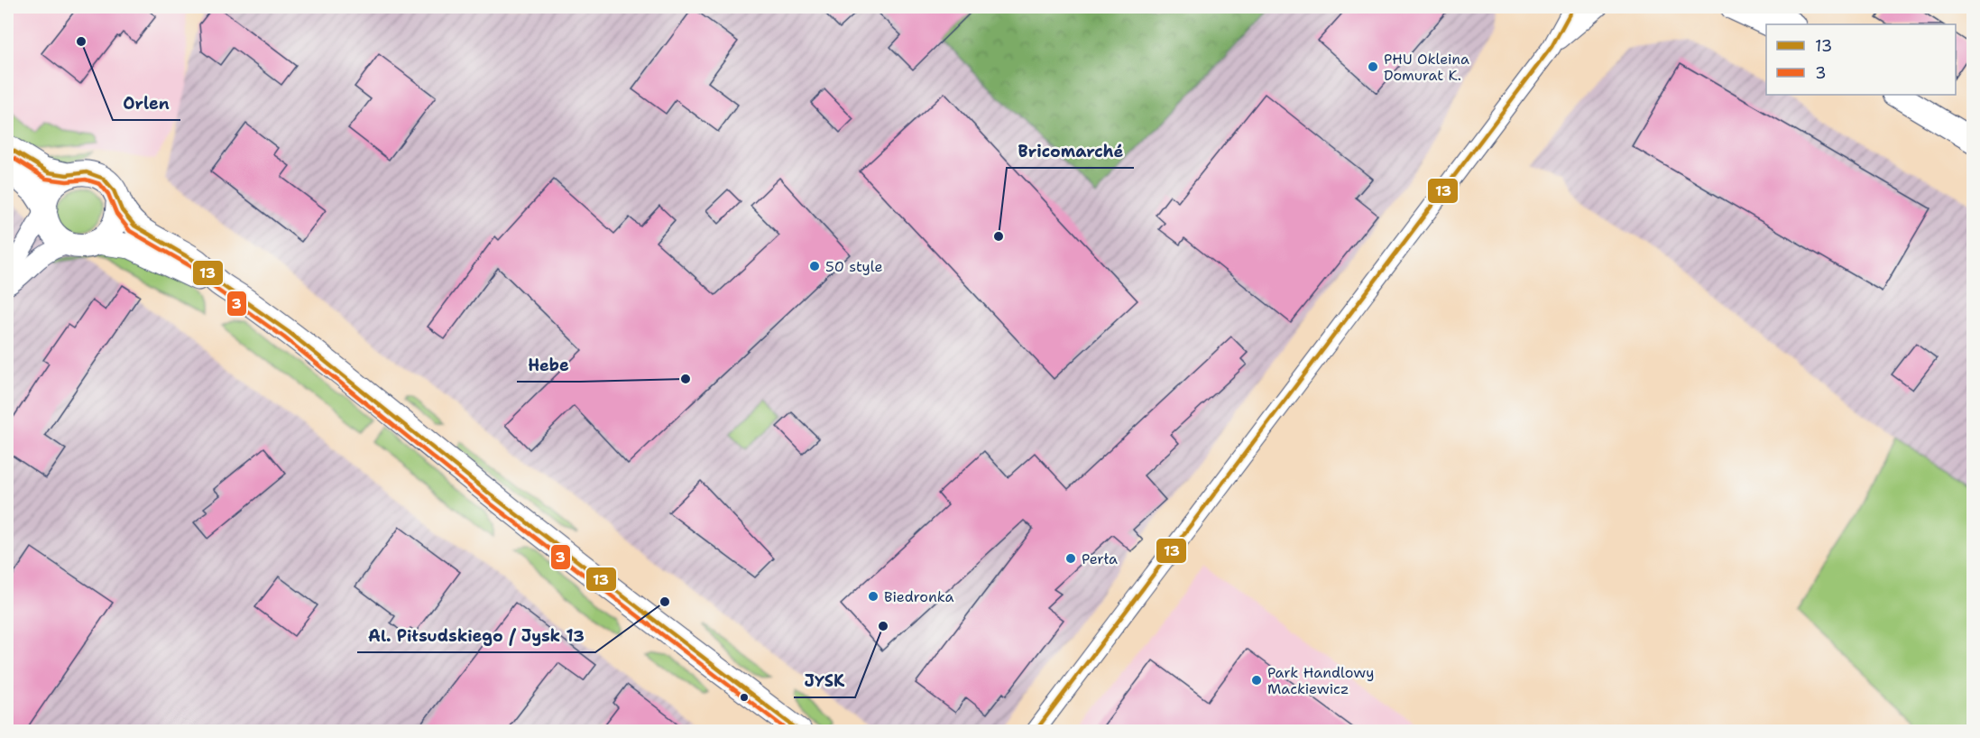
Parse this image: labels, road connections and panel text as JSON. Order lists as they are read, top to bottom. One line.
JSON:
{"places":["Orlen","PHU Okleina Domurat K.","Bricomarché","50 style","Hebe","Perła","Biedronka","Al. Piłsudskiego / Jysk 13","JYSK","Park Handlowy Mackiewicz"],"lines":["transit line 13","transit line 3"],"legend":["13","3"]}
